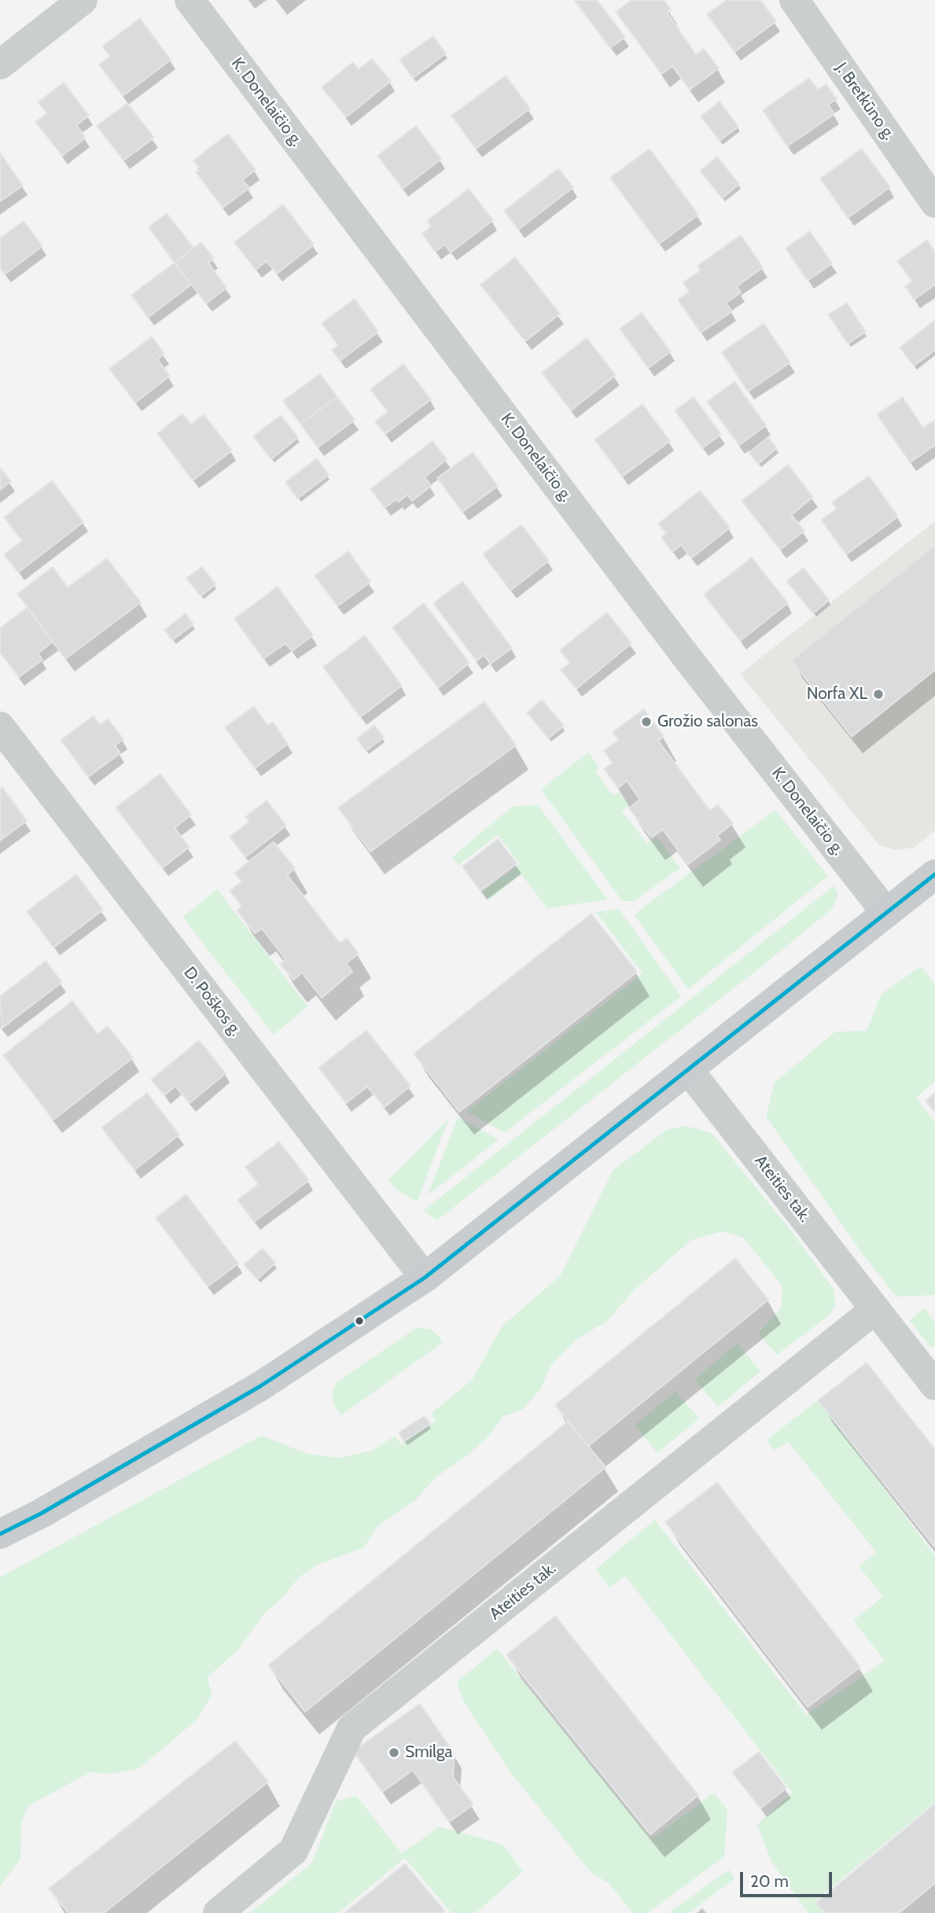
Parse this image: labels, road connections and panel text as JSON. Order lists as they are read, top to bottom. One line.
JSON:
{"streets":{"street":["J. Bretkūno g.","K. Donelaičio g.","D. Poškos g.","Ateities tak."]},"places":["Norfa XL","Grožio salonas","Smilga"],"scale_bar":"20 m"}
